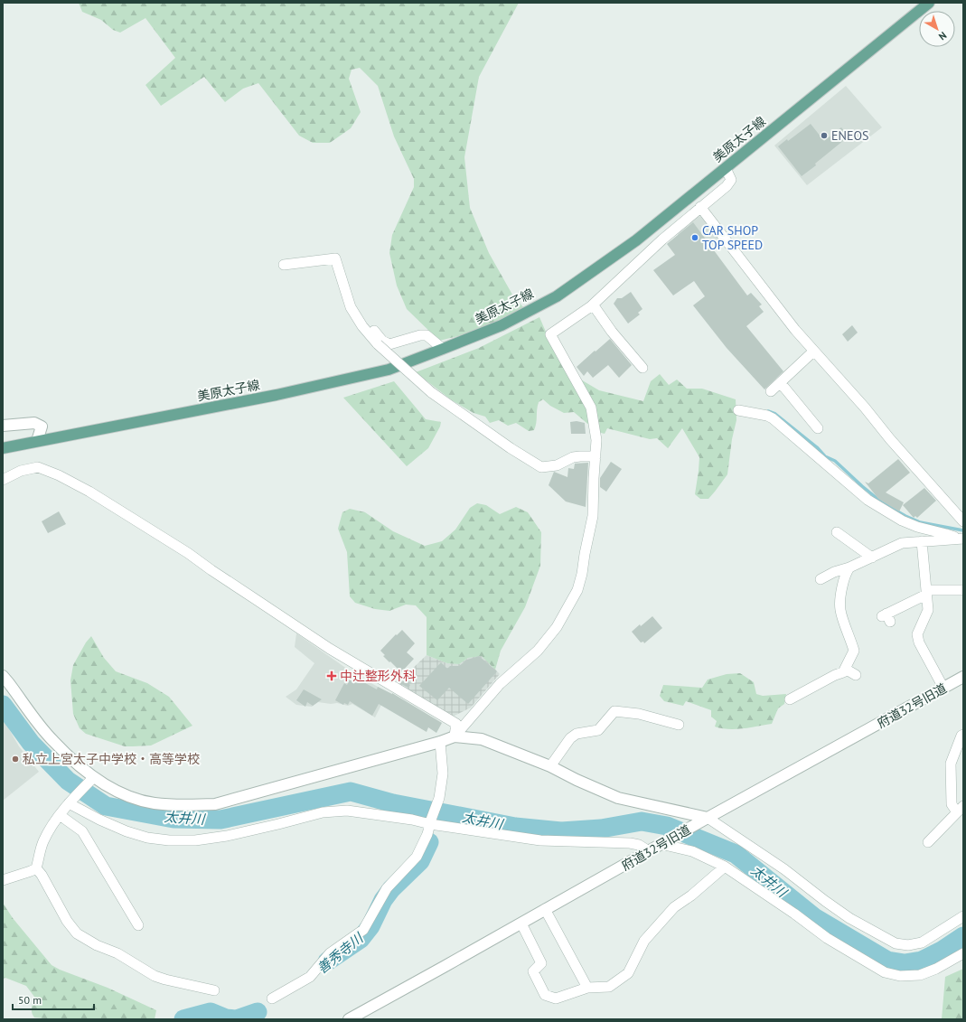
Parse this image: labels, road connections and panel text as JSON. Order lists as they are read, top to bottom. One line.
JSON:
{"streets":{"main road":["美原太子線"],"street":["府道32号旧道"]},"water":["太井川","善秀寺川"],"places":{"other":["ENEOS","CAR SHOP TOP SPEED","私立上宮太子中学校・高等学校"],"health":["中辻整形外科"]},"scale_bar":"50 m","north":"bottom right"}
